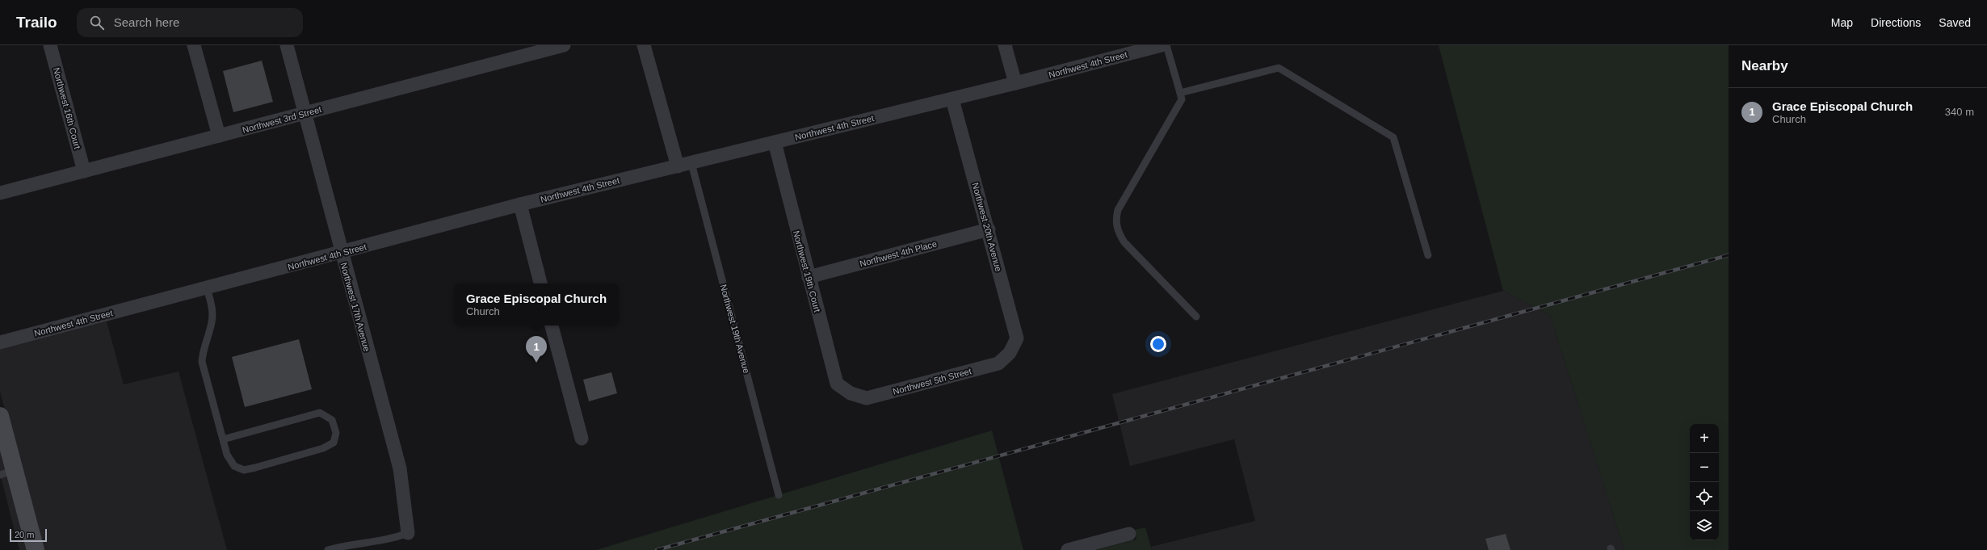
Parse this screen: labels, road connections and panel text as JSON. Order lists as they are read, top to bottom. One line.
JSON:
{"streets":{"street":["Northwest 4th Street","Northwest 16th Court","Northwest 3rd Street","Northwest 20th Avenue","Northwest 4th Place","Northwest 19th Court","Northwest 17th Avenue","Northwest 5th Street"],"lane":["Northwest 19th Avenue"]},"crossings":[["Northwest 4th Street","Northwest 20th Avenue"],["Northwest 4th Street","Northwest 19th Court"],["Northwest 4th Street","Northwest 17th Avenue"],["Northwest 4th Street","Northwest 19th Avenue"],["Northwest 16th Court","Northwest 3rd Street"],["Northwest 3rd Street","Northwest 17th Avenue"],["Northwest 20th Avenue","Northwest 4th Place"],["Northwest 20th Avenue","Northwest 5th Street"],["Northwest 4th Place","Northwest 19th Court"],["Northwest 19th Court","Northwest 5th Street"]],"scale_bar":"20 m","page":{"header":"Trailo","search":"Search here","nav":["Map","Directions","Saved"],"heading":"Nearby","list":[{"mark":"1","name":"Grace Episcopal Church","note":"Church","value":"340 m"}],"popup":["Grace Episcopal Church","Church"],"pins":"1","map_buttons":["+","−"],"scale":"20 m"}}
